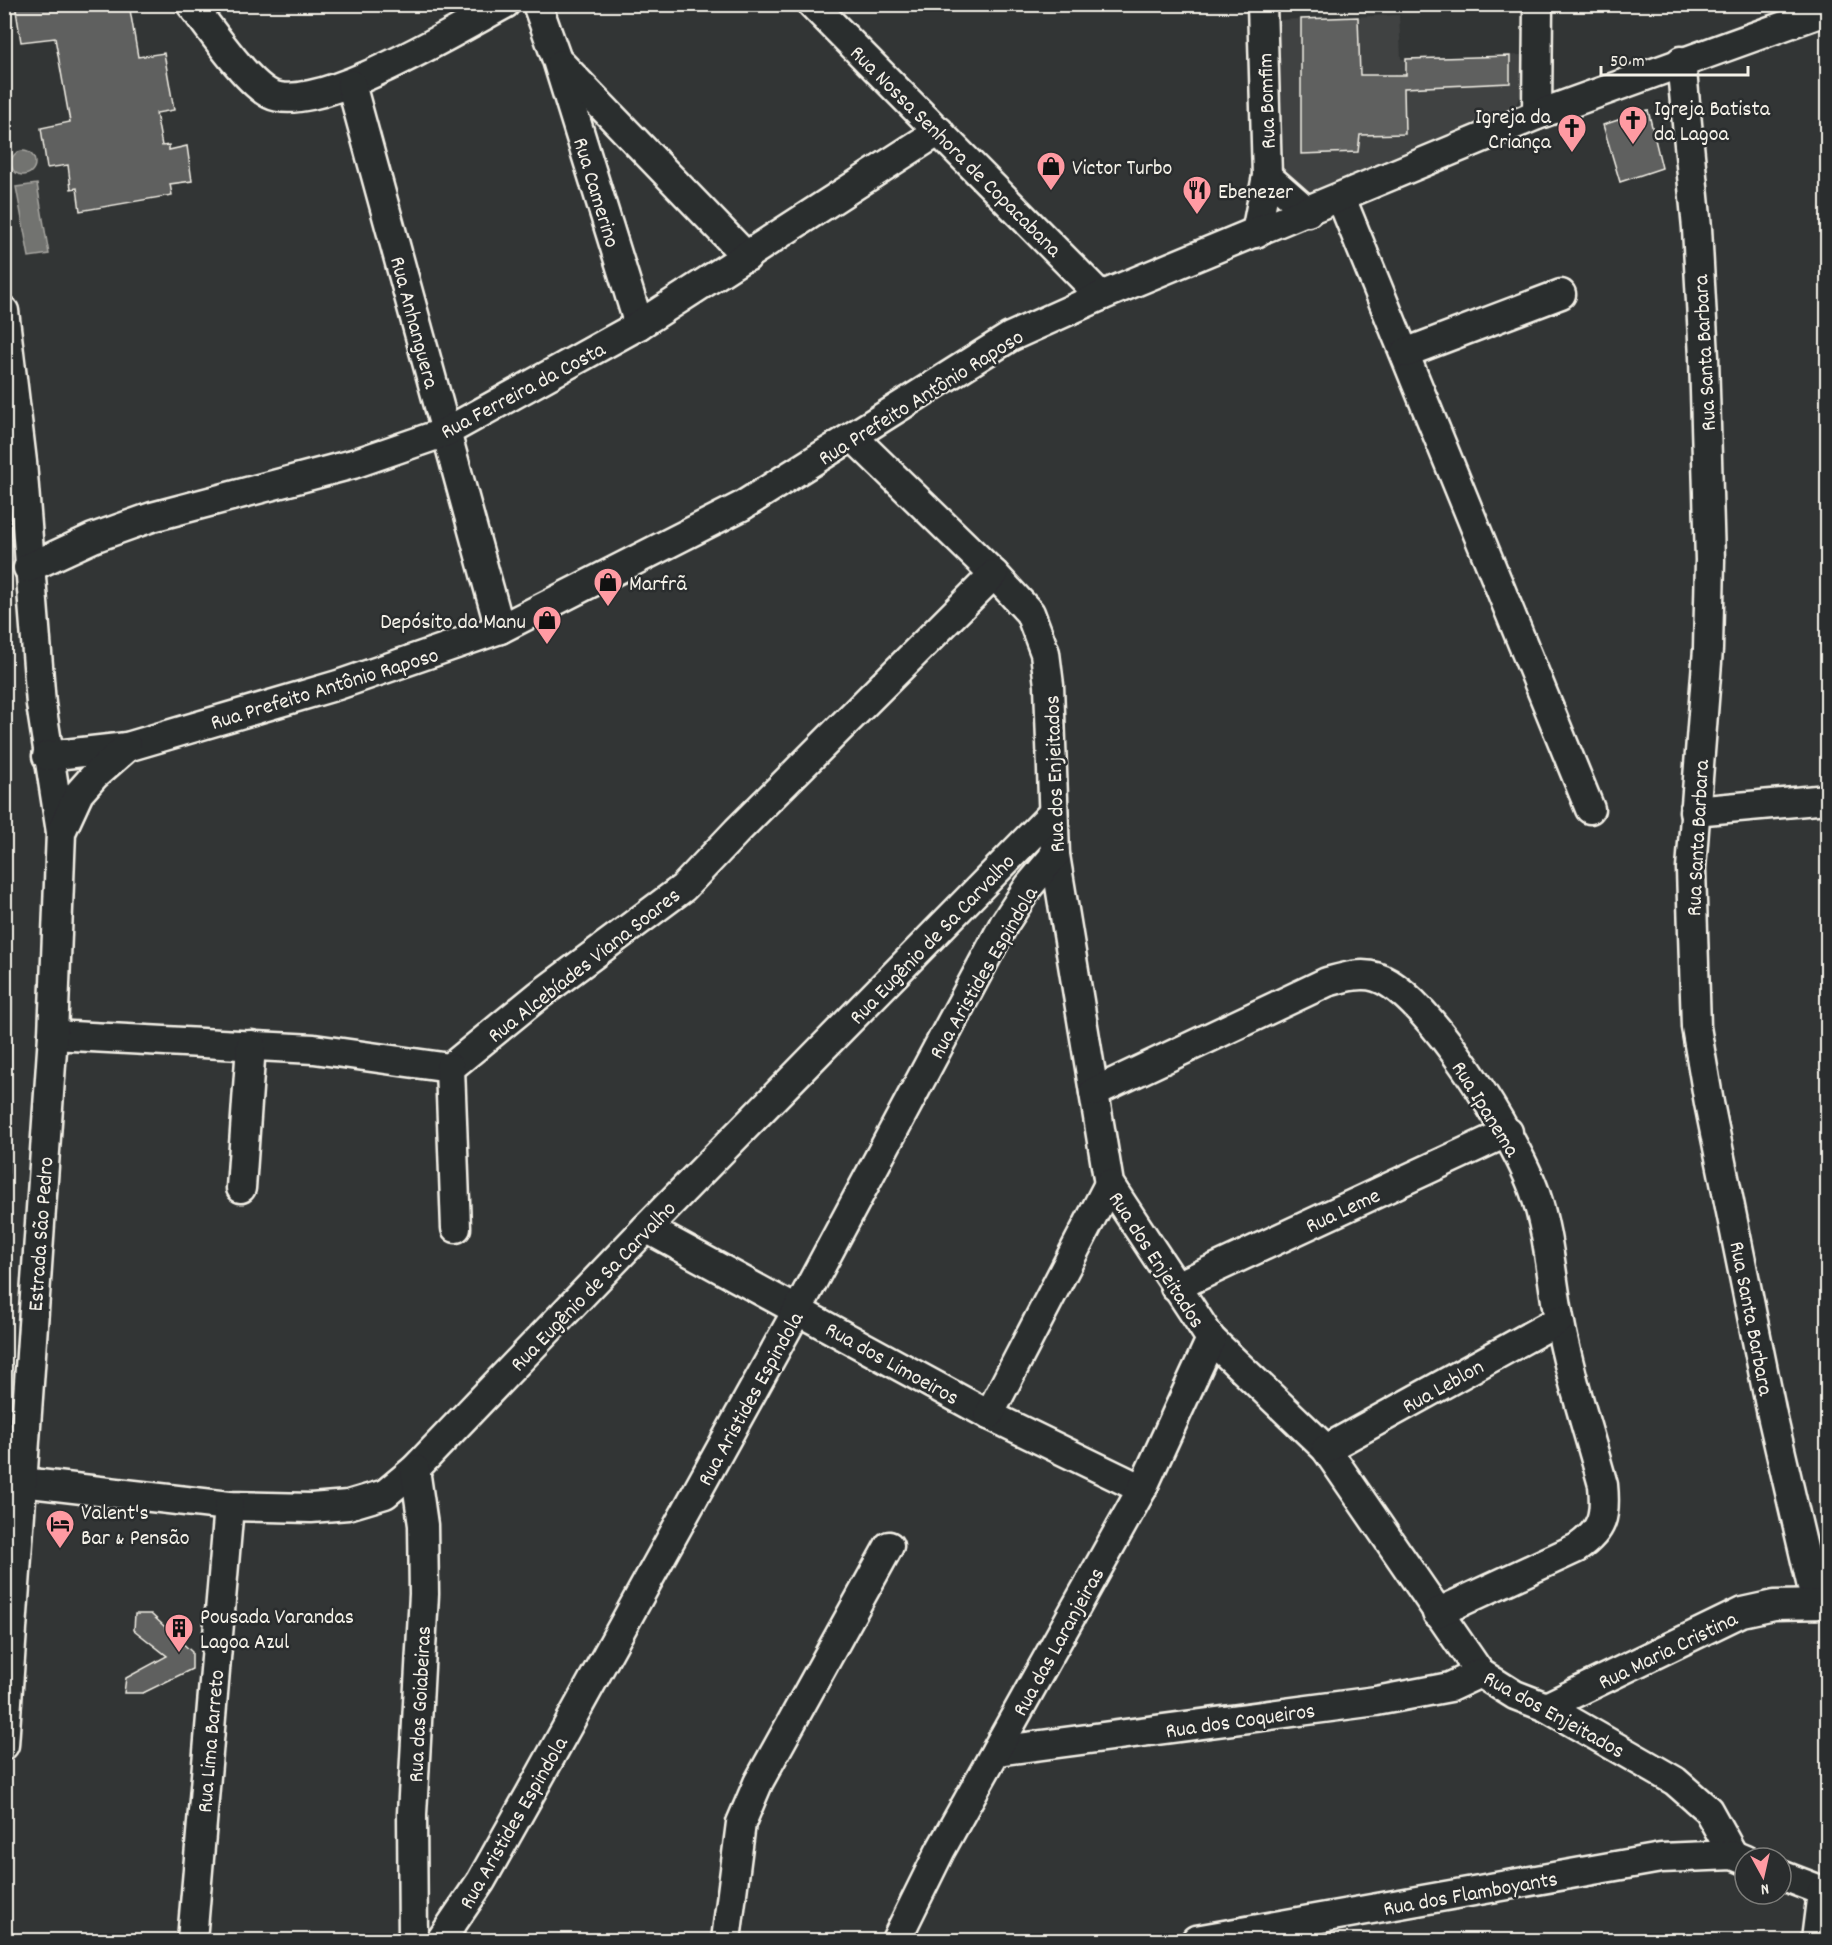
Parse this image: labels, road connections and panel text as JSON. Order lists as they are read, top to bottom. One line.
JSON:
{"streets":{"street":["Rua Bomfim","Rua Nossa Senhora de Copacabana","Rua Camerino","Rua Anhanguera","Rua Santa Barbara","Rua Ferreira da Costa","Rua Prefeito Antônio Raposo","Rua dos Enjeitados","Rua Eugênio de Sa Carvalho","Rua Alcebíades Viana Soares","Rua Aristides Espindola","Rua Ipanema","Rua Leme","Estrada São Pedro","Rua dos Limoeiros","Rua Leblon","Rua das Laranjeiras","Rua Maria Cristina","Rua das Goiabeiras","Rua dos Coqueiros","Rua Lima Barreto","Rua dos Flamboyants"]},"crossings":[["Rua Bomfim","Rua Prefeito Antônio Raposo"],["Rua Nossa Senhora de Copacabana","Rua Ferreira da Costa"],["Rua Nossa Senhora de Copacabana","Rua Prefeito Antônio Raposo"],["Rua Camerino","Rua Ferreira da Costa"],["Rua Anhanguera","Rua Ferreira da Costa"],["Rua Anhanguera","Rua Prefeito Antônio Raposo"],["Rua Santa Barbara","Rua Prefeito Antônio Raposo"],["Rua Santa Barbara","Rua Maria Cristina"],["Rua Prefeito Antônio Raposo","Rua dos Enjeitados"],["Rua Prefeito Antônio Raposo","Estrada São Pedro"],["Rua dos Enjeitados","Rua Eugênio de Sa Carvalho"],["Rua dos Enjeitados","Rua Alcebíades Viana Soares"],["Rua dos Enjeitados","Rua Aristides Espindola"],["Rua dos Enjeitados","Rua Ipanema"],["Rua dos Enjeitados","Rua Leme"],["Rua dos Enjeitados","Rua Leblon"],["Rua dos Enjeitados","Rua das Laranjeiras"],["Rua dos Enjeitados","Rua Maria Cristina"],["Rua dos Enjeitados","Rua dos Coqueiros"],["Rua Eugênio de Sa Carvalho","Estrada São Pedro"],["Rua Eugênio de Sa Carvalho","Rua dos Limoeiros"],["Rua Eugênio de Sa Carvalho","Rua das Goiabeiras"],["Rua Eugênio de Sa Carvalho","Rua Lima Barreto"],["Rua Aristides Espindola","Rua dos Limoeiros"],["Rua Ipanema","Rua Leme"],["Rua Ipanema","Rua Leblon"],["Rua dos Limoeiros","Rua das Laranjeiras"],["Rua das Laranjeiras","Rua dos Coqueiros"]],"places":{"church":["Igreja Batista da Lagoa","Igreja da Criança"],"shop":["Victor Turbo","Marfrã","Depósito da Manu"],"restaurant":["Ebenezer"],"hotel":["Valent's Bar & Pensão"],"building":["Pousada Varandas Lagoa Azul"]},"scale_bar":"50 m","north":"bottom"}
